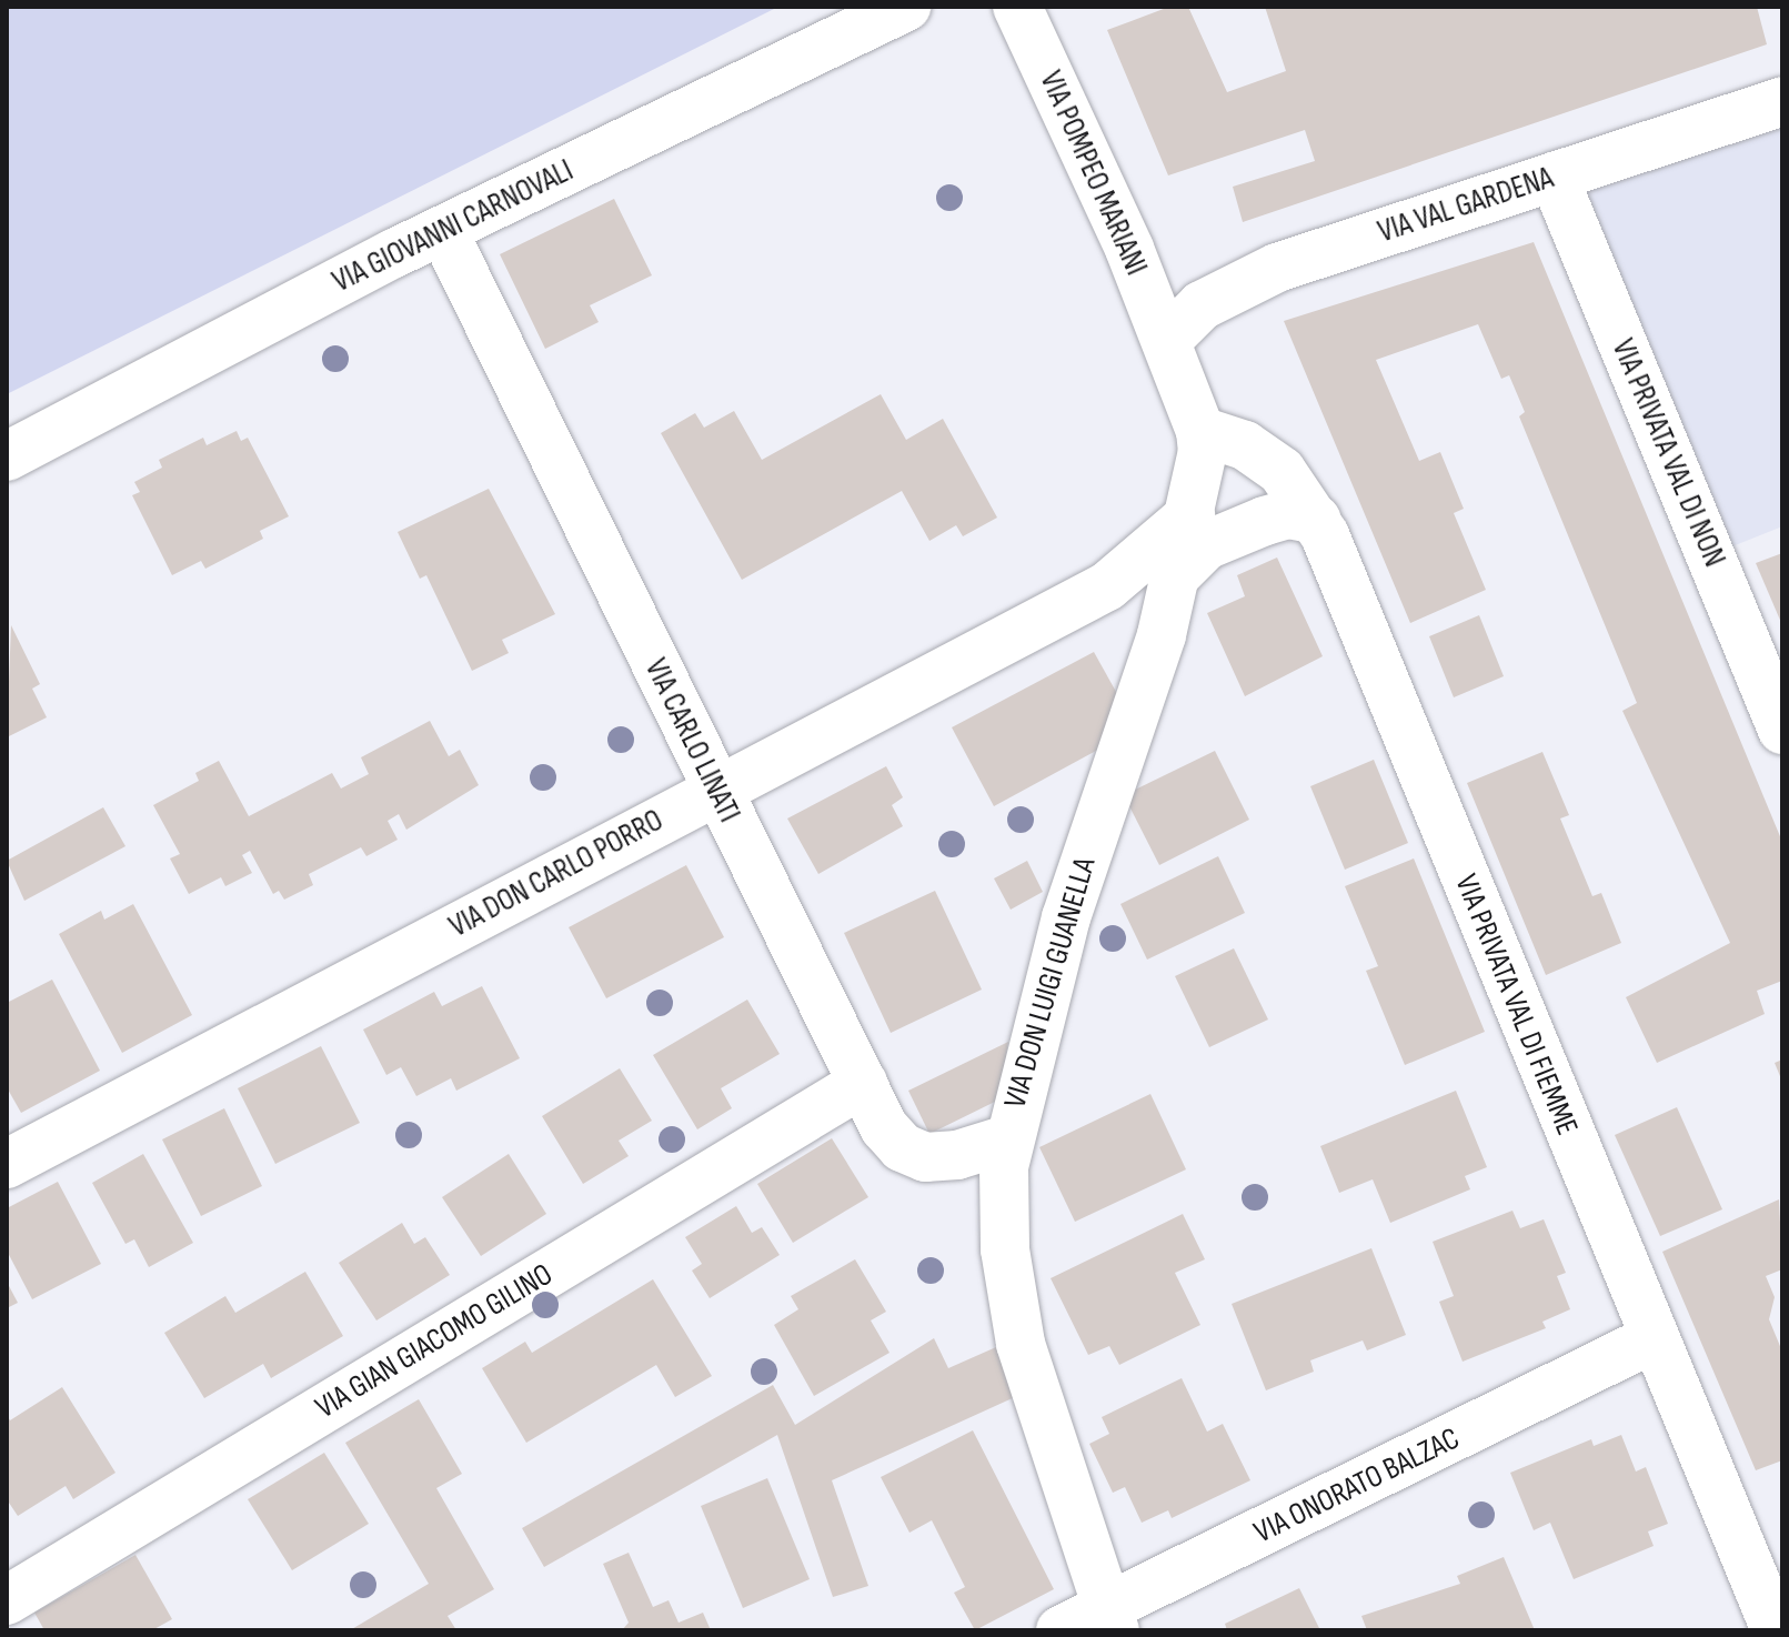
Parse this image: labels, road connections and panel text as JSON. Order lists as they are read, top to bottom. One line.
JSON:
{"streets":{"street":["VIA POMPEO MARIANI","VIA VAL GARDENA","VIA GIOVANNI CARNOVALI","VIA PRIVATA VAL DI NON","VIA CARLO LINATI","VIA DON CARLO PORRO","VIA DON LUIGI GUANELLA","VIA PRIVATA VAL DI FIEMME","VIA GIAN GIACOMO GILINO","VIA ONORATO BALZAC"]},"crossings":[["VIA POMPEO MARIANI","VIA VAL GARDENA"],["VIA POMPEO MARIANI","VIA DON LUIGI GUANELLA"],["VIA VAL GARDENA","VIA PRIVATA VAL DI NON"],["VIA VAL GARDENA","VIA DON LUIGI GUANELLA"],["VIA GIOVANNI CARNOVALI","VIA CARLO LINATI"],["VIA CARLO LINATI","VIA DON CARLO PORRO"],["VIA CARLO LINATI","VIA DON LUIGI GUANELLA"],["VIA CARLO LINATI","VIA GIAN GIACOMO GILINO"],["VIA DON CARLO PORRO","VIA DON LUIGI GUANELLA"],["VIA DON LUIGI GUANELLA","VIA PRIVATA VAL DI FIEMME"],["VIA DON LUIGI GUANELLA","VIA ONORATO BALZAC"],["VIA PRIVATA VAL DI FIEMME","VIA ONORATO BALZAC"]]}
